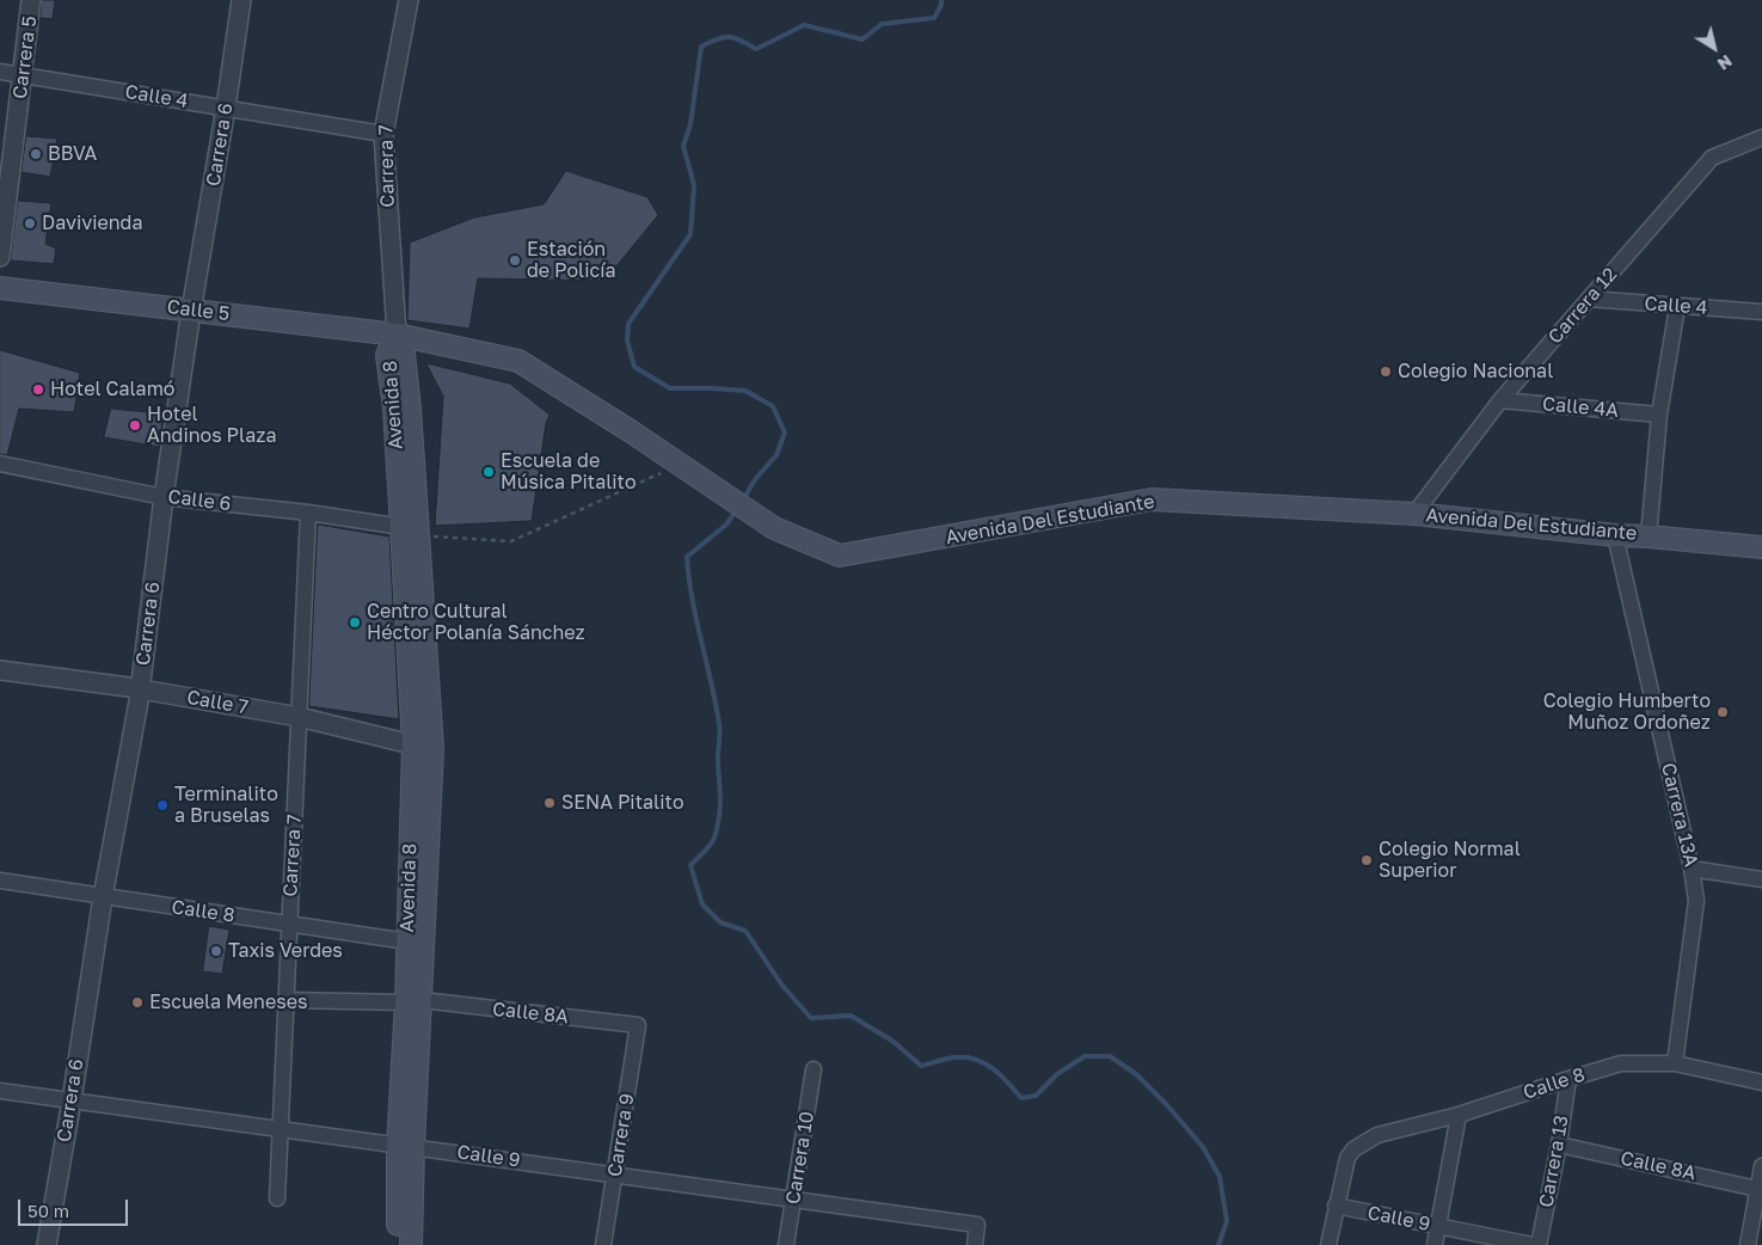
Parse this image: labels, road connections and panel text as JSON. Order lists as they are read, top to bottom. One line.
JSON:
{"streets":{"main road":["Calle 5","Avenida 8","Avenida Del Estudiante"],"street":["Carrera 5","Calle 4","Carrera 6","Carrera 7","Carrera 12","Calle 4A","Calle 6","Calle 7","Carrera 13A","Calle 8","Calle 8A","Carrera 9","Calle 9","Carrera 10","Carrera 13"]},"crossings":[["Carrera 5","Calle 4"],["Calle 4","Carrera 6"],["Calle 4","Carrera 7"],["Calle 4","Carrera 12"],["Carrera 6","Calle 5"],["Carrera 6","Calle 6"],["Carrera 6","Calle 7"],["Carrera 6","Calle 8"],["Carrera 6","Calle 9"],["Carrera 7","Calle 5"],["Carrera 7","Avenida 8"],["Carrera 7","Calle 6"],["Carrera 7","Avenida Del Estudiante"],["Carrera 7","Calle 7"],["Carrera 7","Calle 8"],["Carrera 7","Calle 8A"],["Carrera 7","Calle 9"],["Carrera 12","Calle 4A"],["Carrera 12","Avenida Del Estudiante"],["Calle 5","Avenida 8"],["Calle 5","Avenida Del Estudiante"],["Avenida 8","Calle 6"],["Avenida 8","Avenida Del Estudiante"],["Avenida 8","Calle 7"],["Avenida 8","Calle 8"],["Avenida 8","Calle 8A"],["Avenida 8","Calle 9"],["Avenida Del Estudiante","Carrera 13A"],["Carrera 13A","Calle 8"],["Calle 8","Calle 9"],["Calle 8","Carrera 13"],["Calle 8A","Carrera 9"],["Calle 8A","Carrera 13"],["Carrera 9","Calle 9"],["Calle 9","Carrera 10"]],"places":["BBVA","Davivienda","Estación de Policía","Colegio Nacional","Hotel Calamó","Hotel Andinos Plaza","Escuela de Música Pitalito","Centro Cultural Héctor Polanía Sánchez","Colegio Humberto Muñoz Ordoñez","SENA Pitalito","Terminalito a Bruselas","Colegio Normal Superior","Taxis Verdes","Escuela Meneses"],"scale_bar":"50 m","north":"bottom right"}
